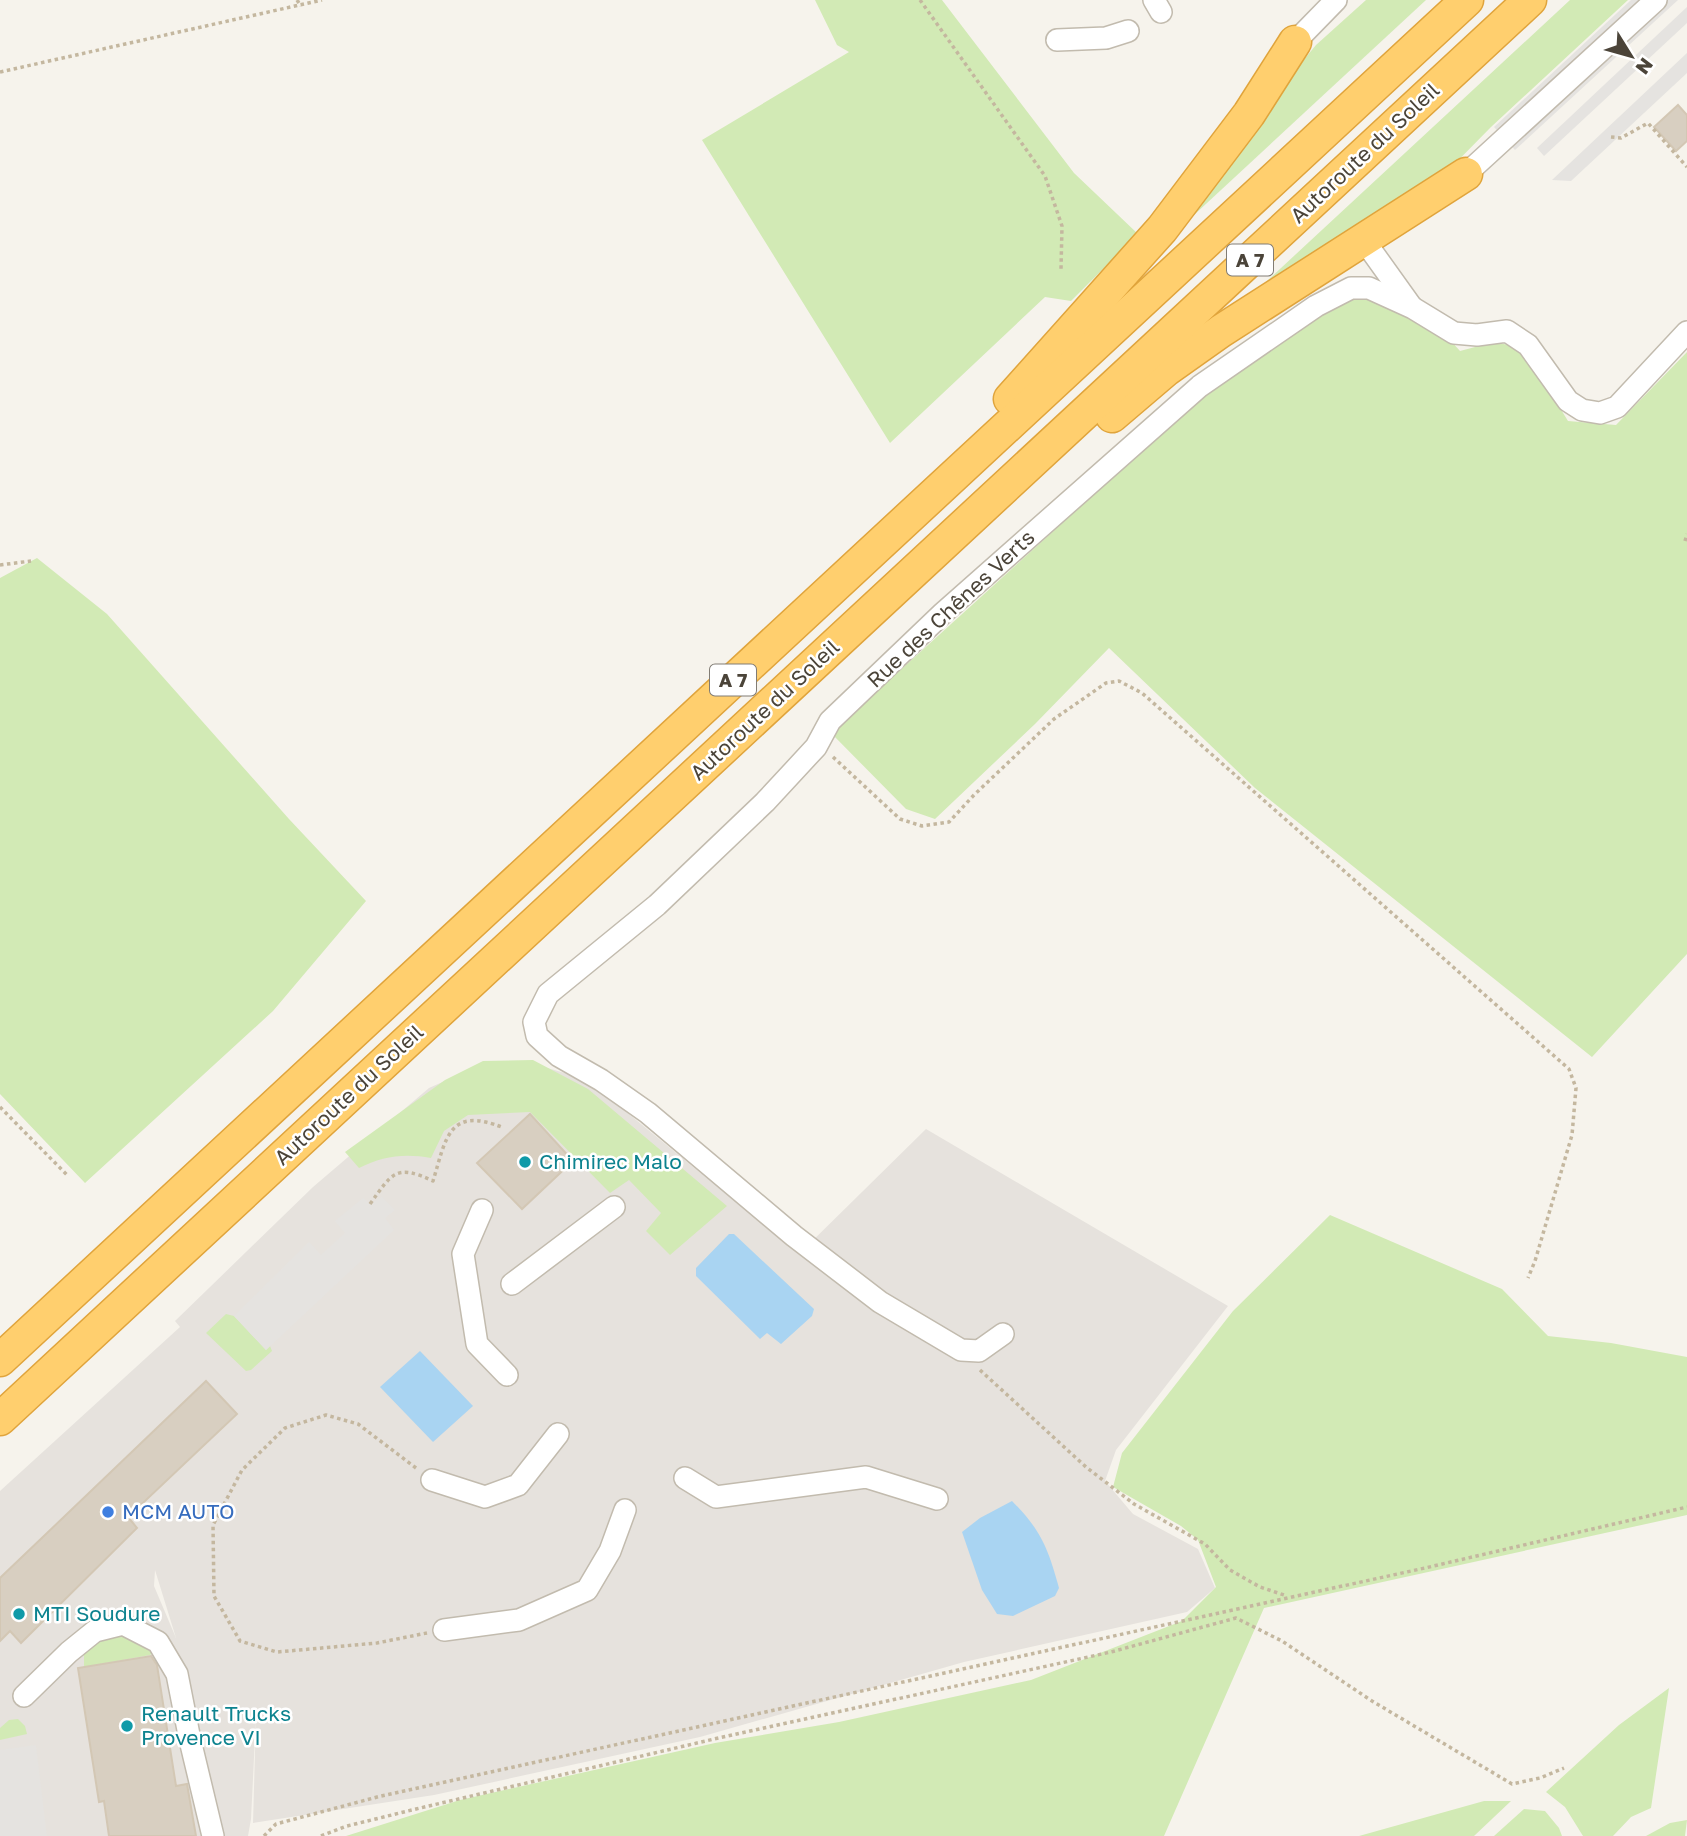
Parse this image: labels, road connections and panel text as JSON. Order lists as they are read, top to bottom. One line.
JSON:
{"streets":{"highway":["Autoroute du Soleil","A 7"],"street":["Rue des Chênes Verts"]},"places":["Chimirec Malo","MCM AUTO","MTI Soudure","Renault Trucks Provence VI"],"north":"bottom right"}
